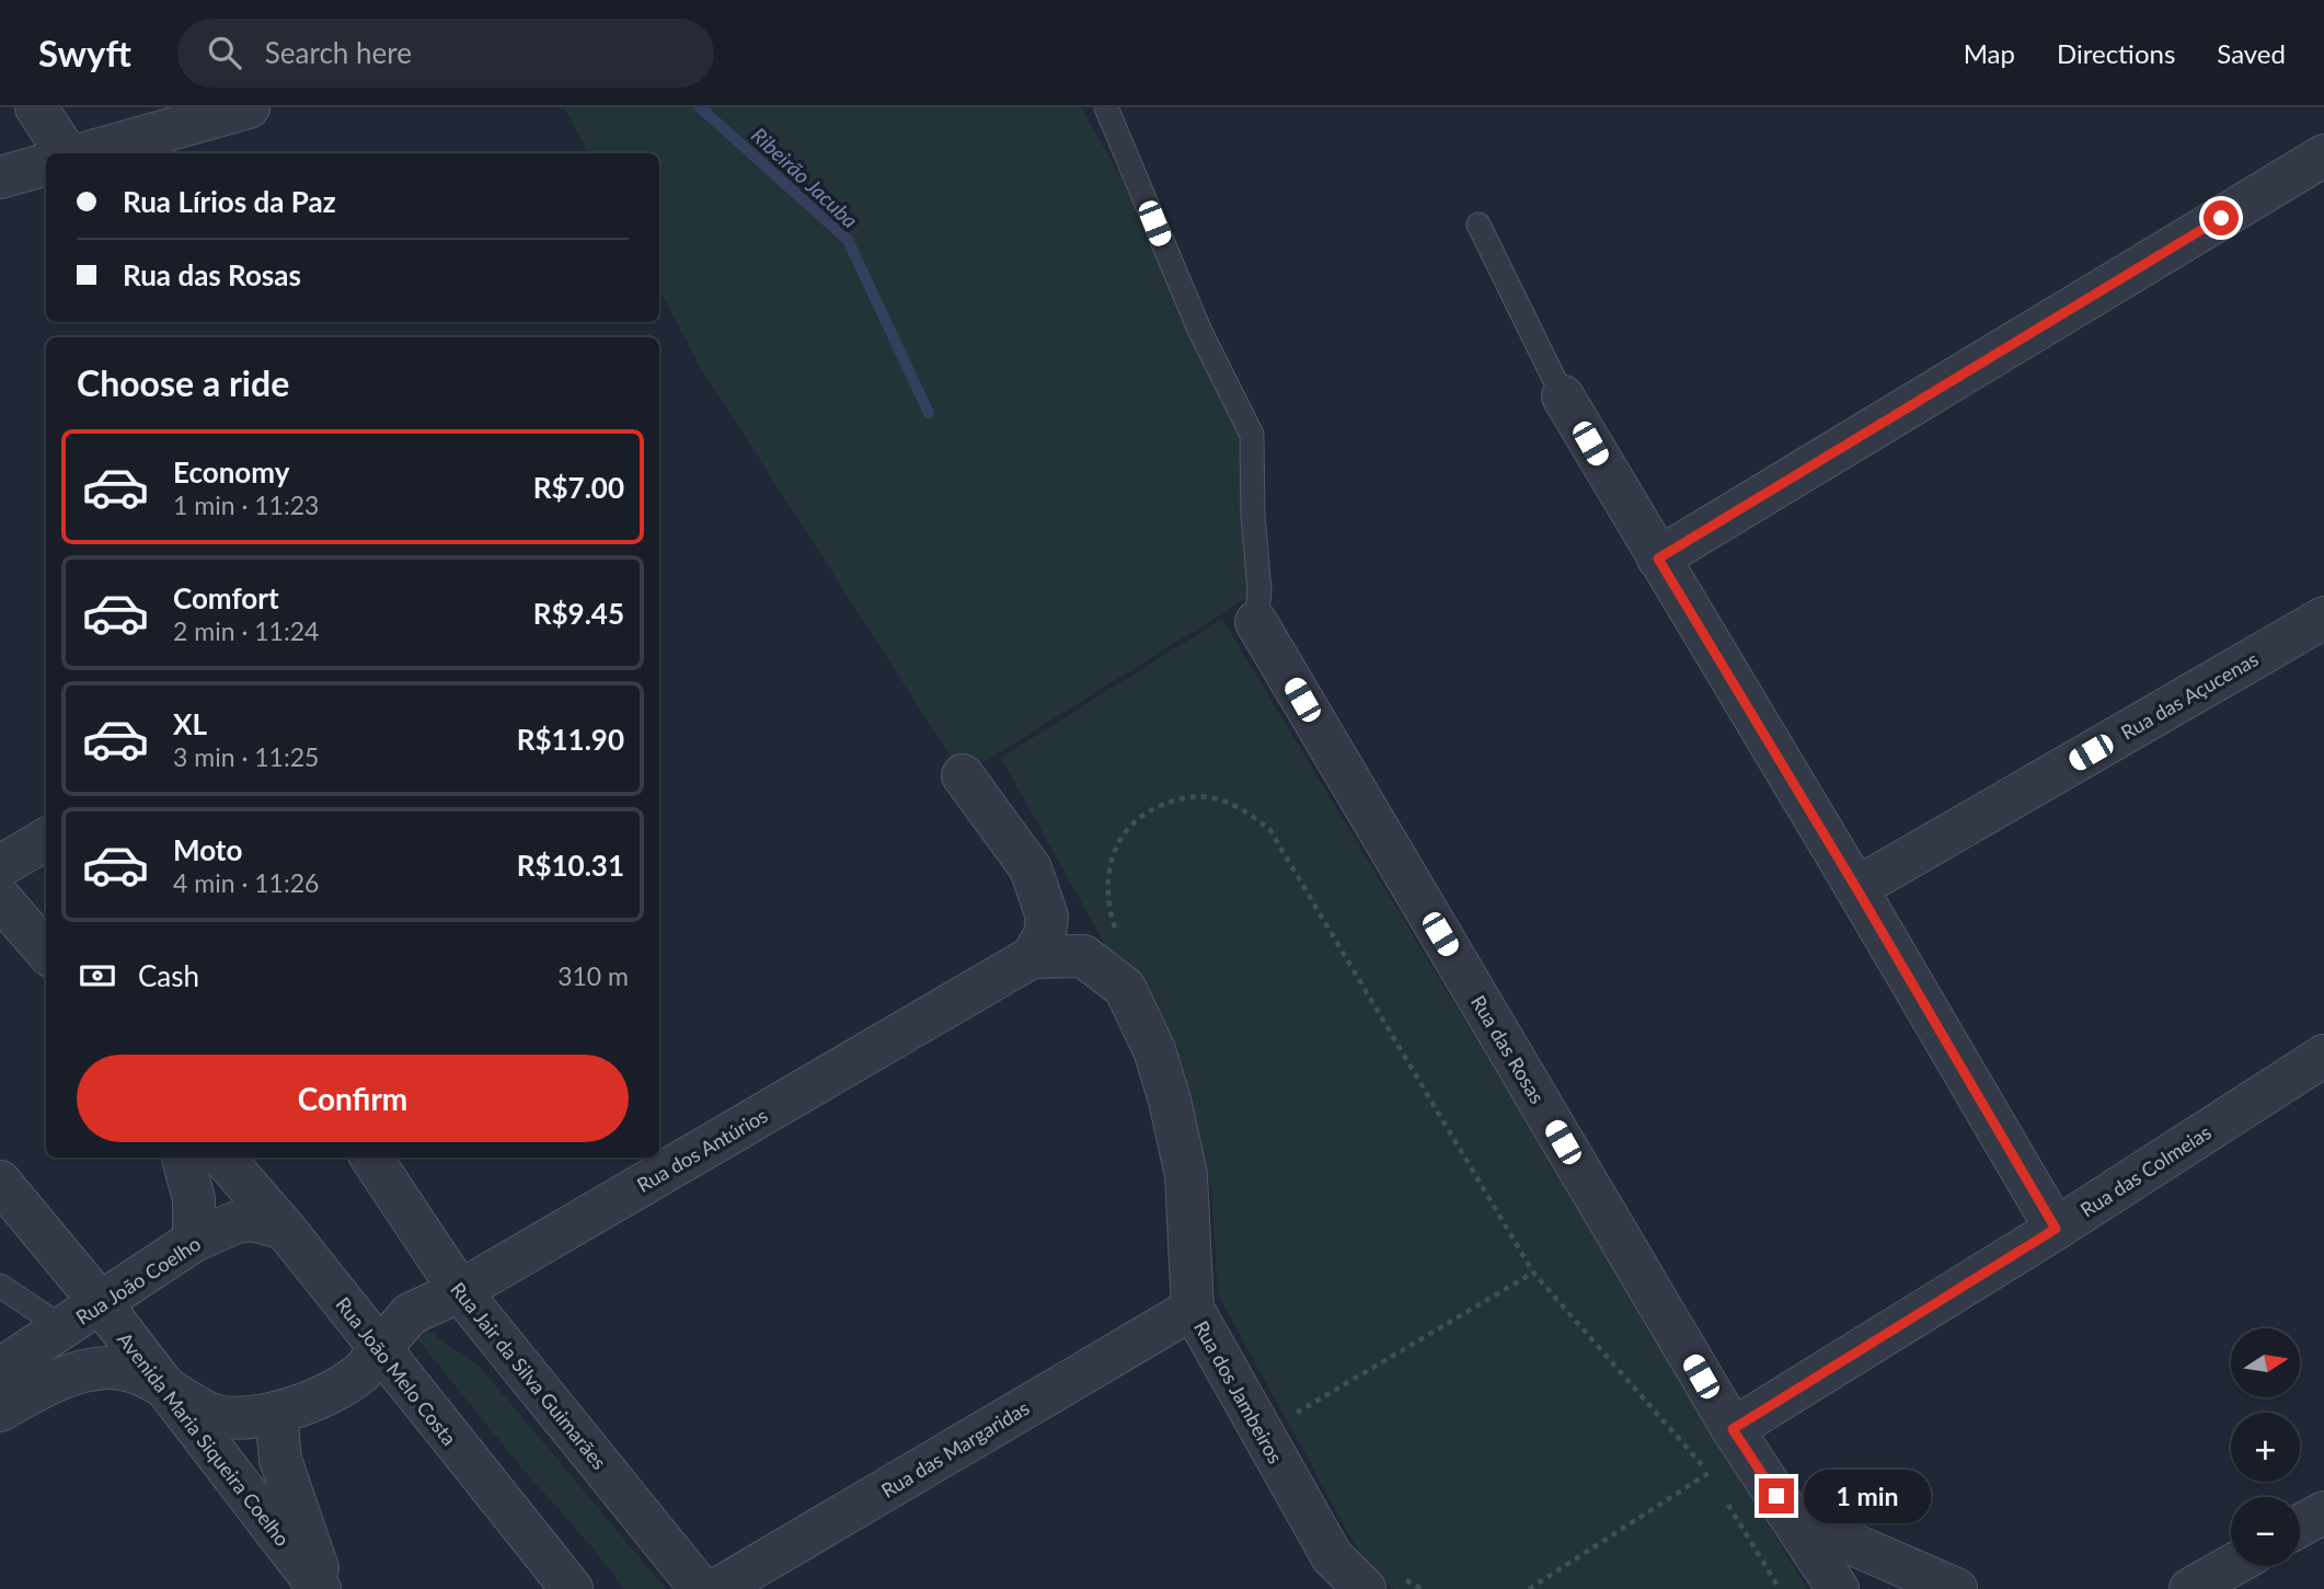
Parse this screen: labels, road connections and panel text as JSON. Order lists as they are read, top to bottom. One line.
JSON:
{"streets":{"street":["Rua das Açucenas","Rua das Rosas","Rua dos Antúrios","Rua das Colmeias","Rua João Coelho","Rua João Melo Costa","Rua Jair da Silva Guimarães","Rua dos Jambeiros","Avenida Maria Siqueira Coelho","Rua das Margaridas"]},"crossings":[["Rua das Rosas","Rua das Colmeias"],["Rua dos Antúrios","Rua João Melo Costa"],["Rua dos Antúrios","Rua Jair da Silva Guimarães"],["Rua dos Antúrios","Rua dos Jambeiros"],["Rua João Coelho","Rua João Melo Costa"],["Rua João Coelho","Avenida Maria Siqueira Coelho"],["Rua dos Jambeiros","Rua das Margaridas"]],"water":["Ribeirão Jacuba"],"north":"right","page":{"header":"Swyft","search":"Search here","nav":["Map","Directions","Saved"],"banner":["Rua Lírios da Paz","Rua das Rosas"],"heading":"Choose a ride","list":[{"name":"Economy","note":"1 min · 11:23","value":"R$7.00"},{"name":"Comfort","note":"2 min · 11:24","value":"R$9.45"},{"name":"XL","note":"3 min · 11:25","value":"R$11.90"},{"name":"Moto","note":"4 min · 11:26","value":"R$10.31"}],"pay":["Cash","310 m"],"buttons":"Confirm","map_buttons":["+","−"],"bubble":"1 min"}}
